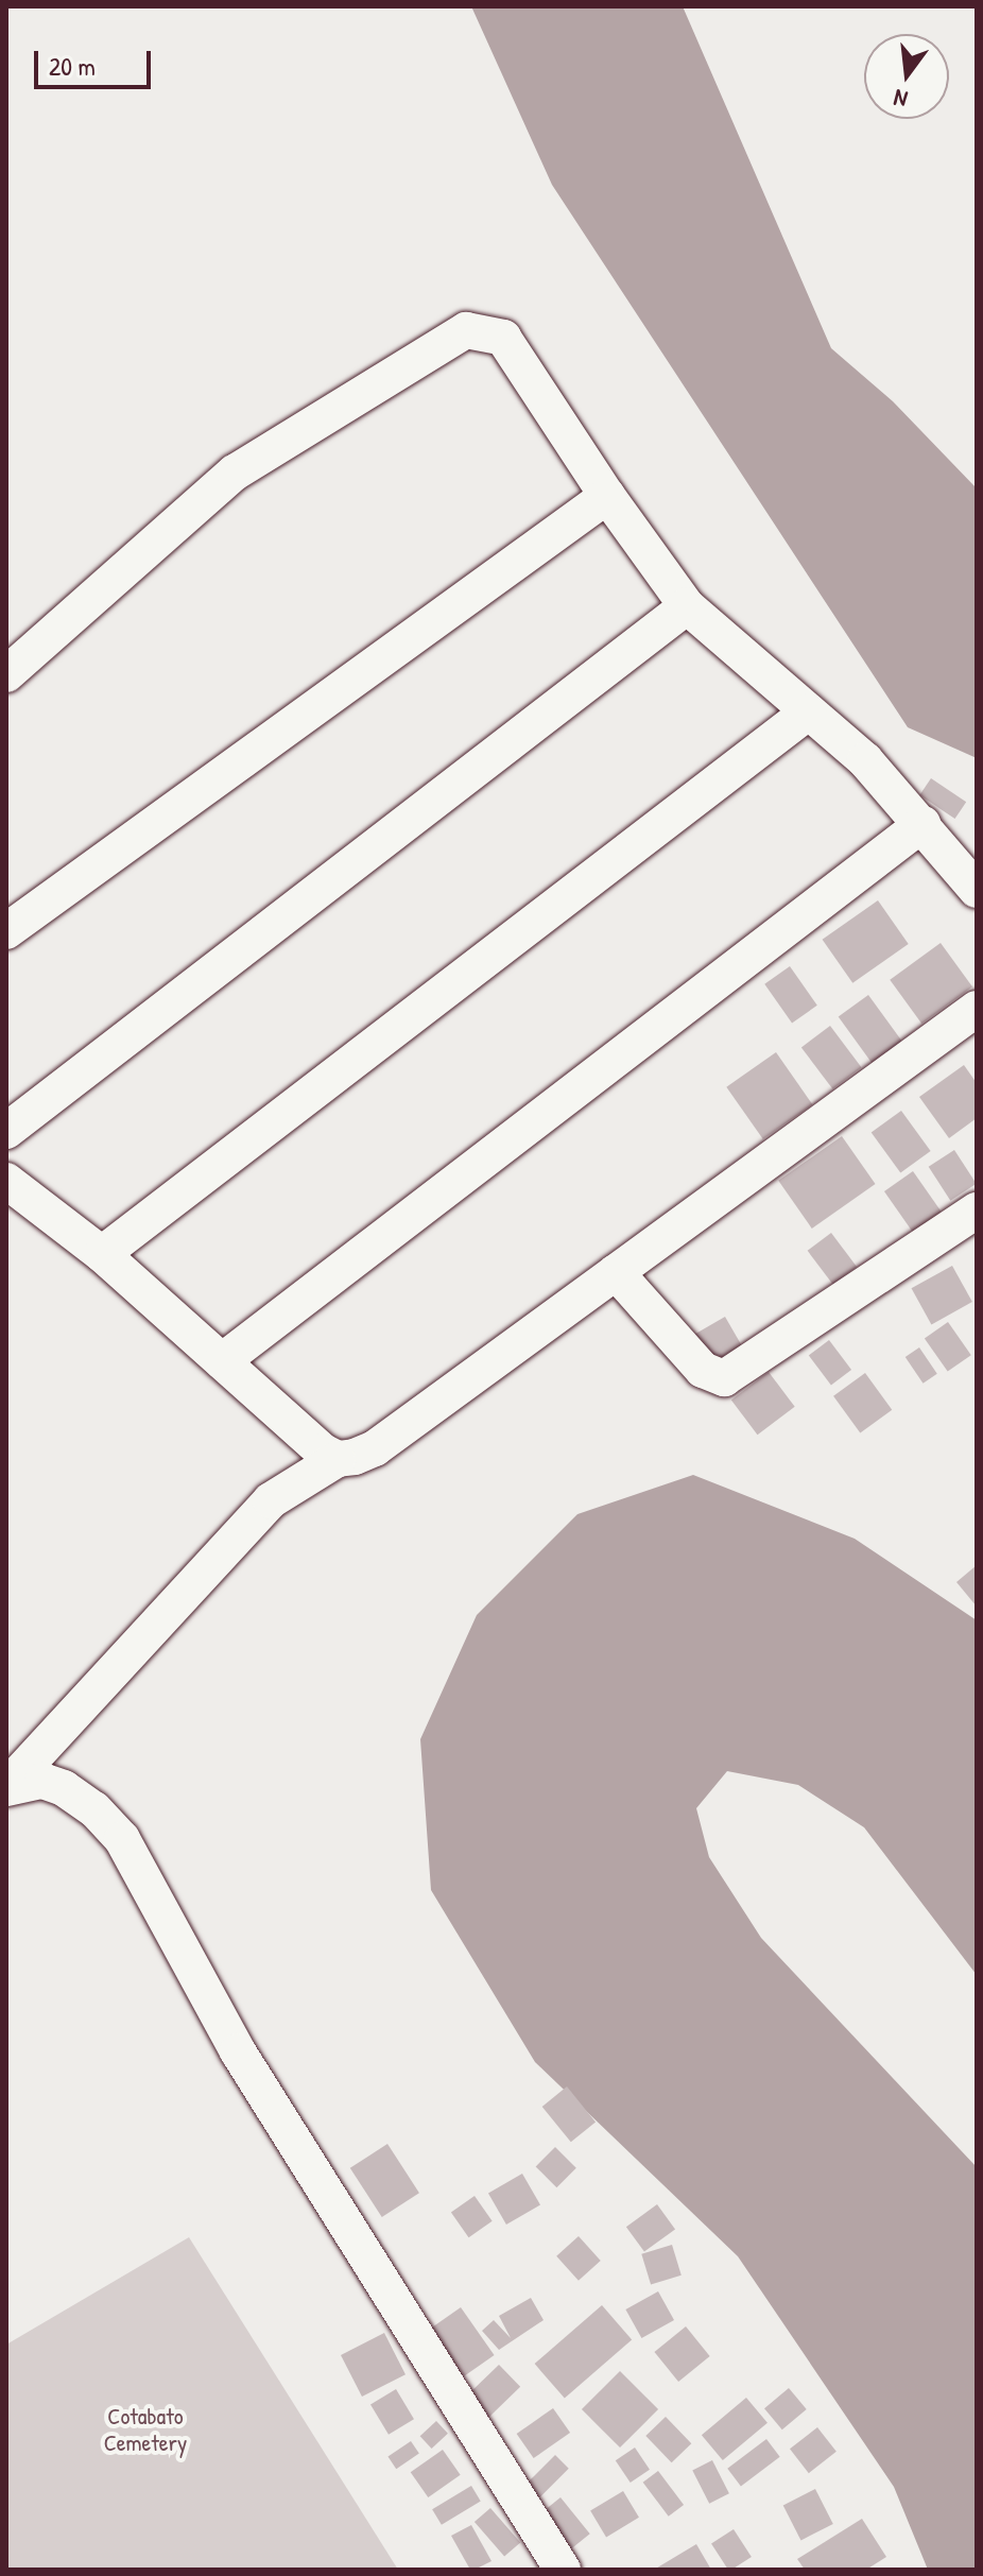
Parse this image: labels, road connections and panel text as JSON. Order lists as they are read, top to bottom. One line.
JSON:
{"parks":["Cotabato Cemetery"],"scale_bar":"20 m","north":"bottom"}
